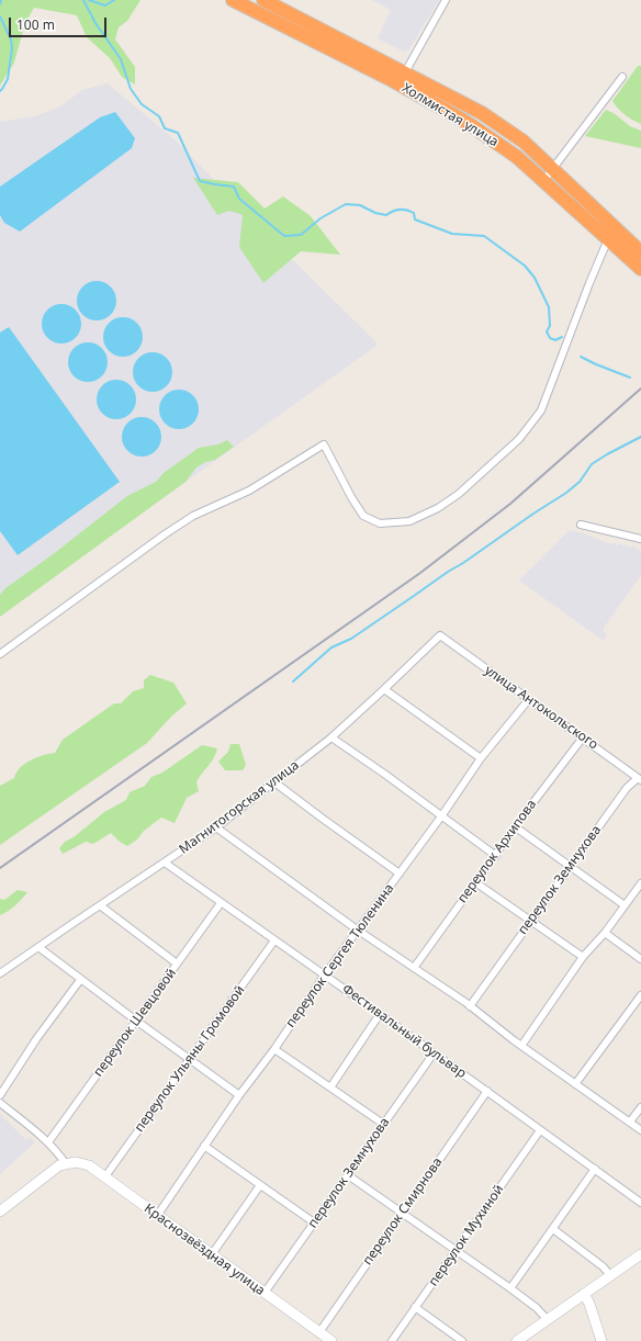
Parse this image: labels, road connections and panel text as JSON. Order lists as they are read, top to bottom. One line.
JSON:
{"streets":{"highway":["Холмистая улица"],"street":["улица Антокольского","Магнитогорская улица","переулок Архипова","переулок Земнухова","переулок Сергея Тюленина","переулок Шевцовой","Фестивальный бульвар","переулок Ульяны Громовой","переулок Смирнова","переулок Мухиной","Краснозвёздная улица"]},"crossings":[["улица Антокольского","Магнитогорская улица"],["улица Антокольского","переулок Архипова"],["улица Антокольского","переулок Земнухова"],["улица Антокольского","переулок Сергея Тюленина"],["Магнитогорская улица","Фестивальный бульвар"],["переулок Земнухова","Фестивальный бульвар"],["переулок Земнухова","Краснозвёздная улица"],["переулок Сергея Тюленина","Фестивальный бульвар"],["переулок Сергея Тюленина","Краснозвёздная улица"],["переулок Шевцовой","Фестивальный бульвар"],["Фестивальный бульвар","переулок Ульяны Громовой"],["Фестивальный бульвар","переулок Смирнова"],["Фестивальный бульвар","переулок Мухиной"],["переулок Ульяны Громовой","Краснозвёздная улица"],["переулок Смирнова","Краснозвёздная улица"]],"scale_bar":"100 m"}
